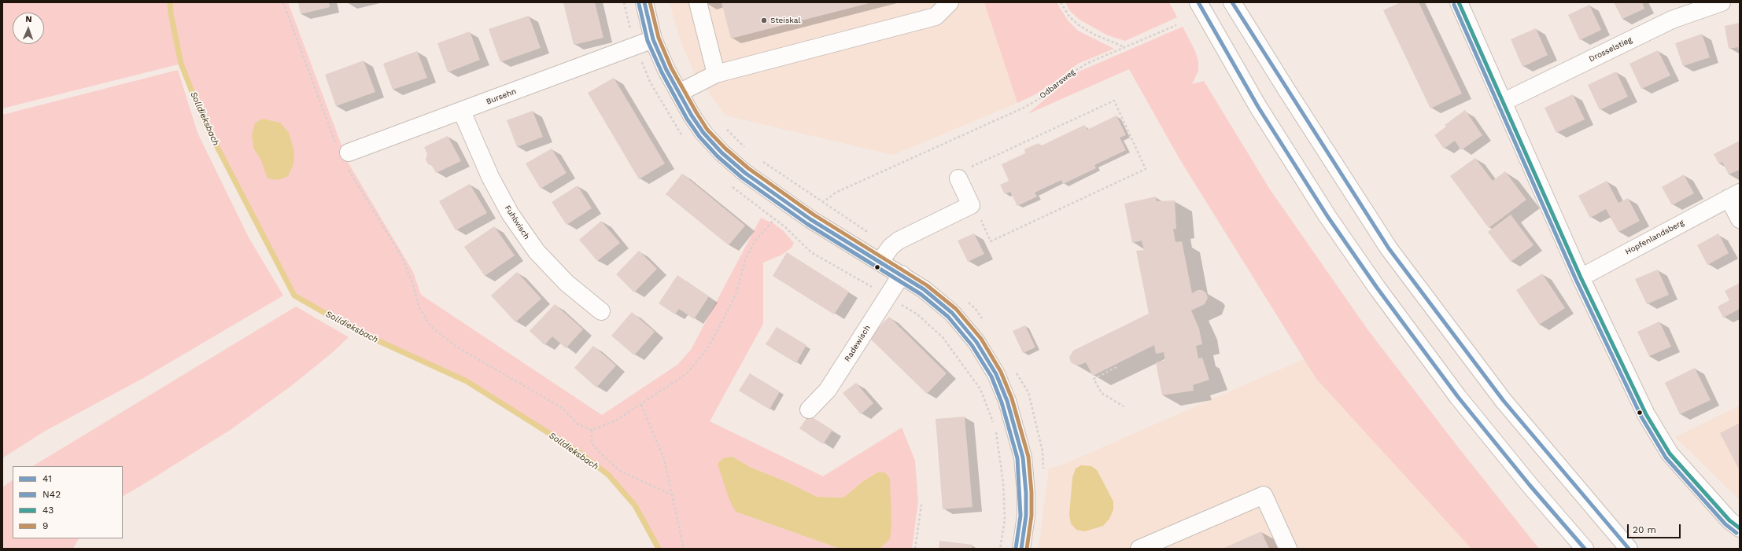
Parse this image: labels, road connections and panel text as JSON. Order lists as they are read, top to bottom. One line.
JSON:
{"streets":{"main road":["Drosselstieg","Bursehn","Fuhlwisch","Hopfenlandsberg","Radewisch"],"path":["Odbarsweg"]},"crossings":[["Bursehn","Fuhlwisch"]],"water":["Solldieksbach"],"places":["Steiskal"],"lines":["transit line 41","transit line 43","transit line 9","transit line N42"],"legend":["41","N42","43","9"],"scale_bar":"20 m","north":"top"}
